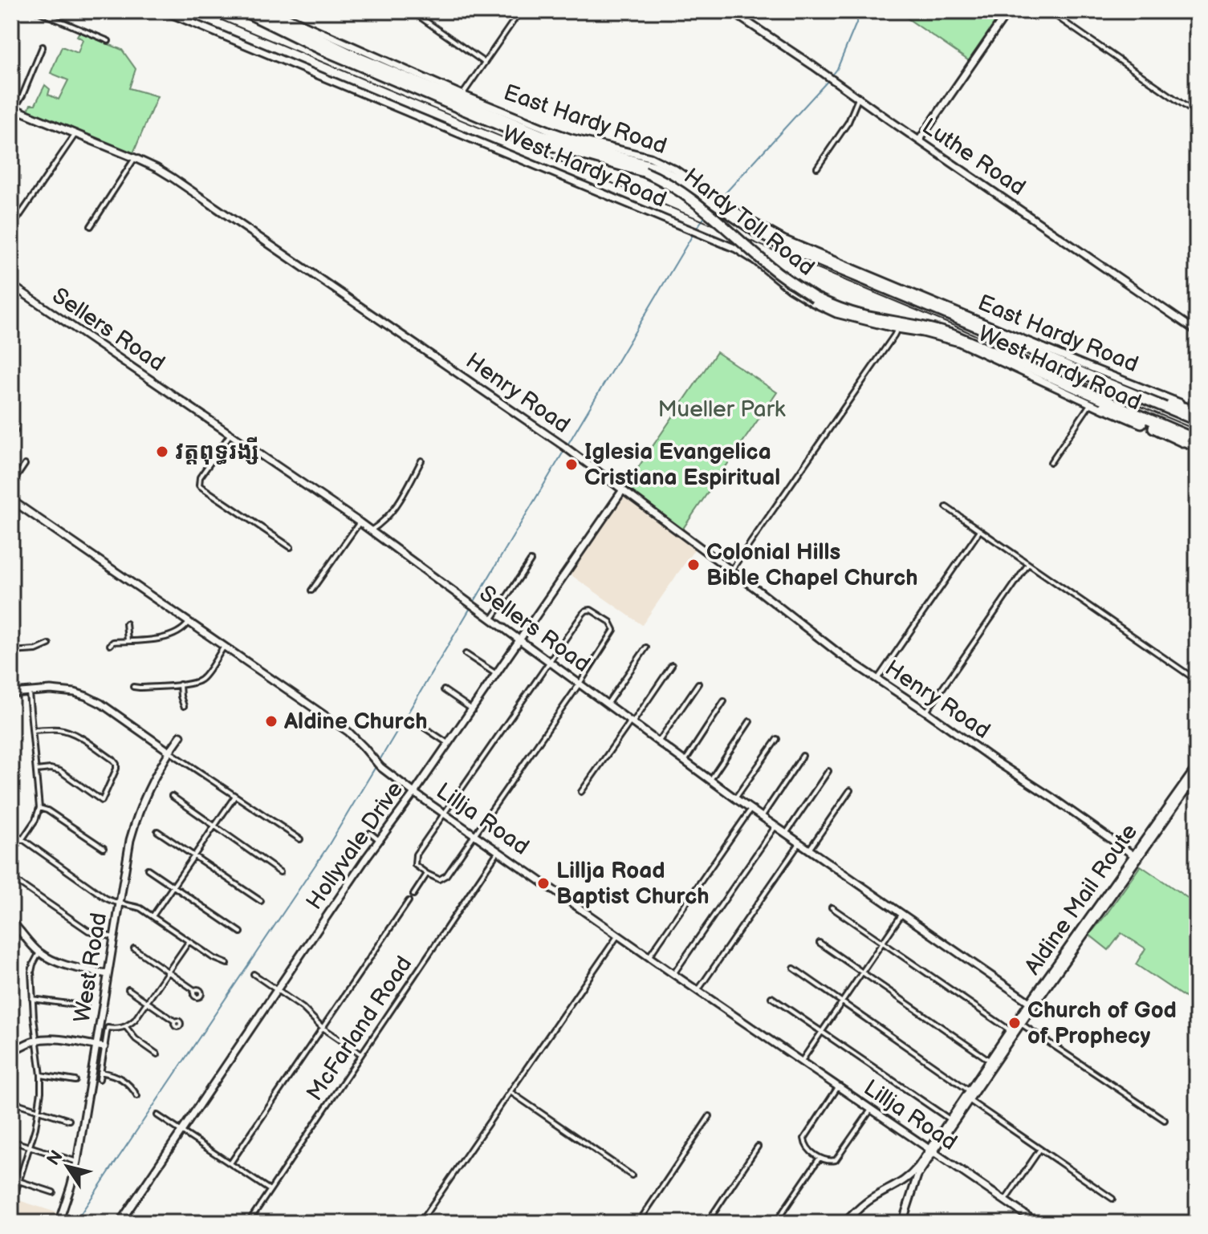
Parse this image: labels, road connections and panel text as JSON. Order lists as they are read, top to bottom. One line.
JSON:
{"streets":{"highway":["Hardy Toll Road"],"street":["East Hardy Road","Luthe Road","West Hardy Road","Sellers Road","Henry Road","Lillja Road","Hollyvale Drive","Aldine Mail Route","West Road","McFarland Road"]},"crossings":[["Sellers Road","Hollyvale Drive"],["Sellers Road","Aldine Mail Route"],["Henry Road","Hollyvale Drive"],["Henry Road","Aldine Mail Route"],["Lillja Road","Hollyvale Drive"],["Lillja Road","Aldine Mail Route"],["Lillja Road","McFarland Road"]],"parks":["Mueller Park"],"places":["វត្តពុទ្ធរង្សី","Iglesia Evangelica Cristiana Espiritual","Colonial Hills Bible Chapel Church","Aldine Church","Lillja Road Baptist Church","Church of God of Prophecy"],"north":"top left"}
